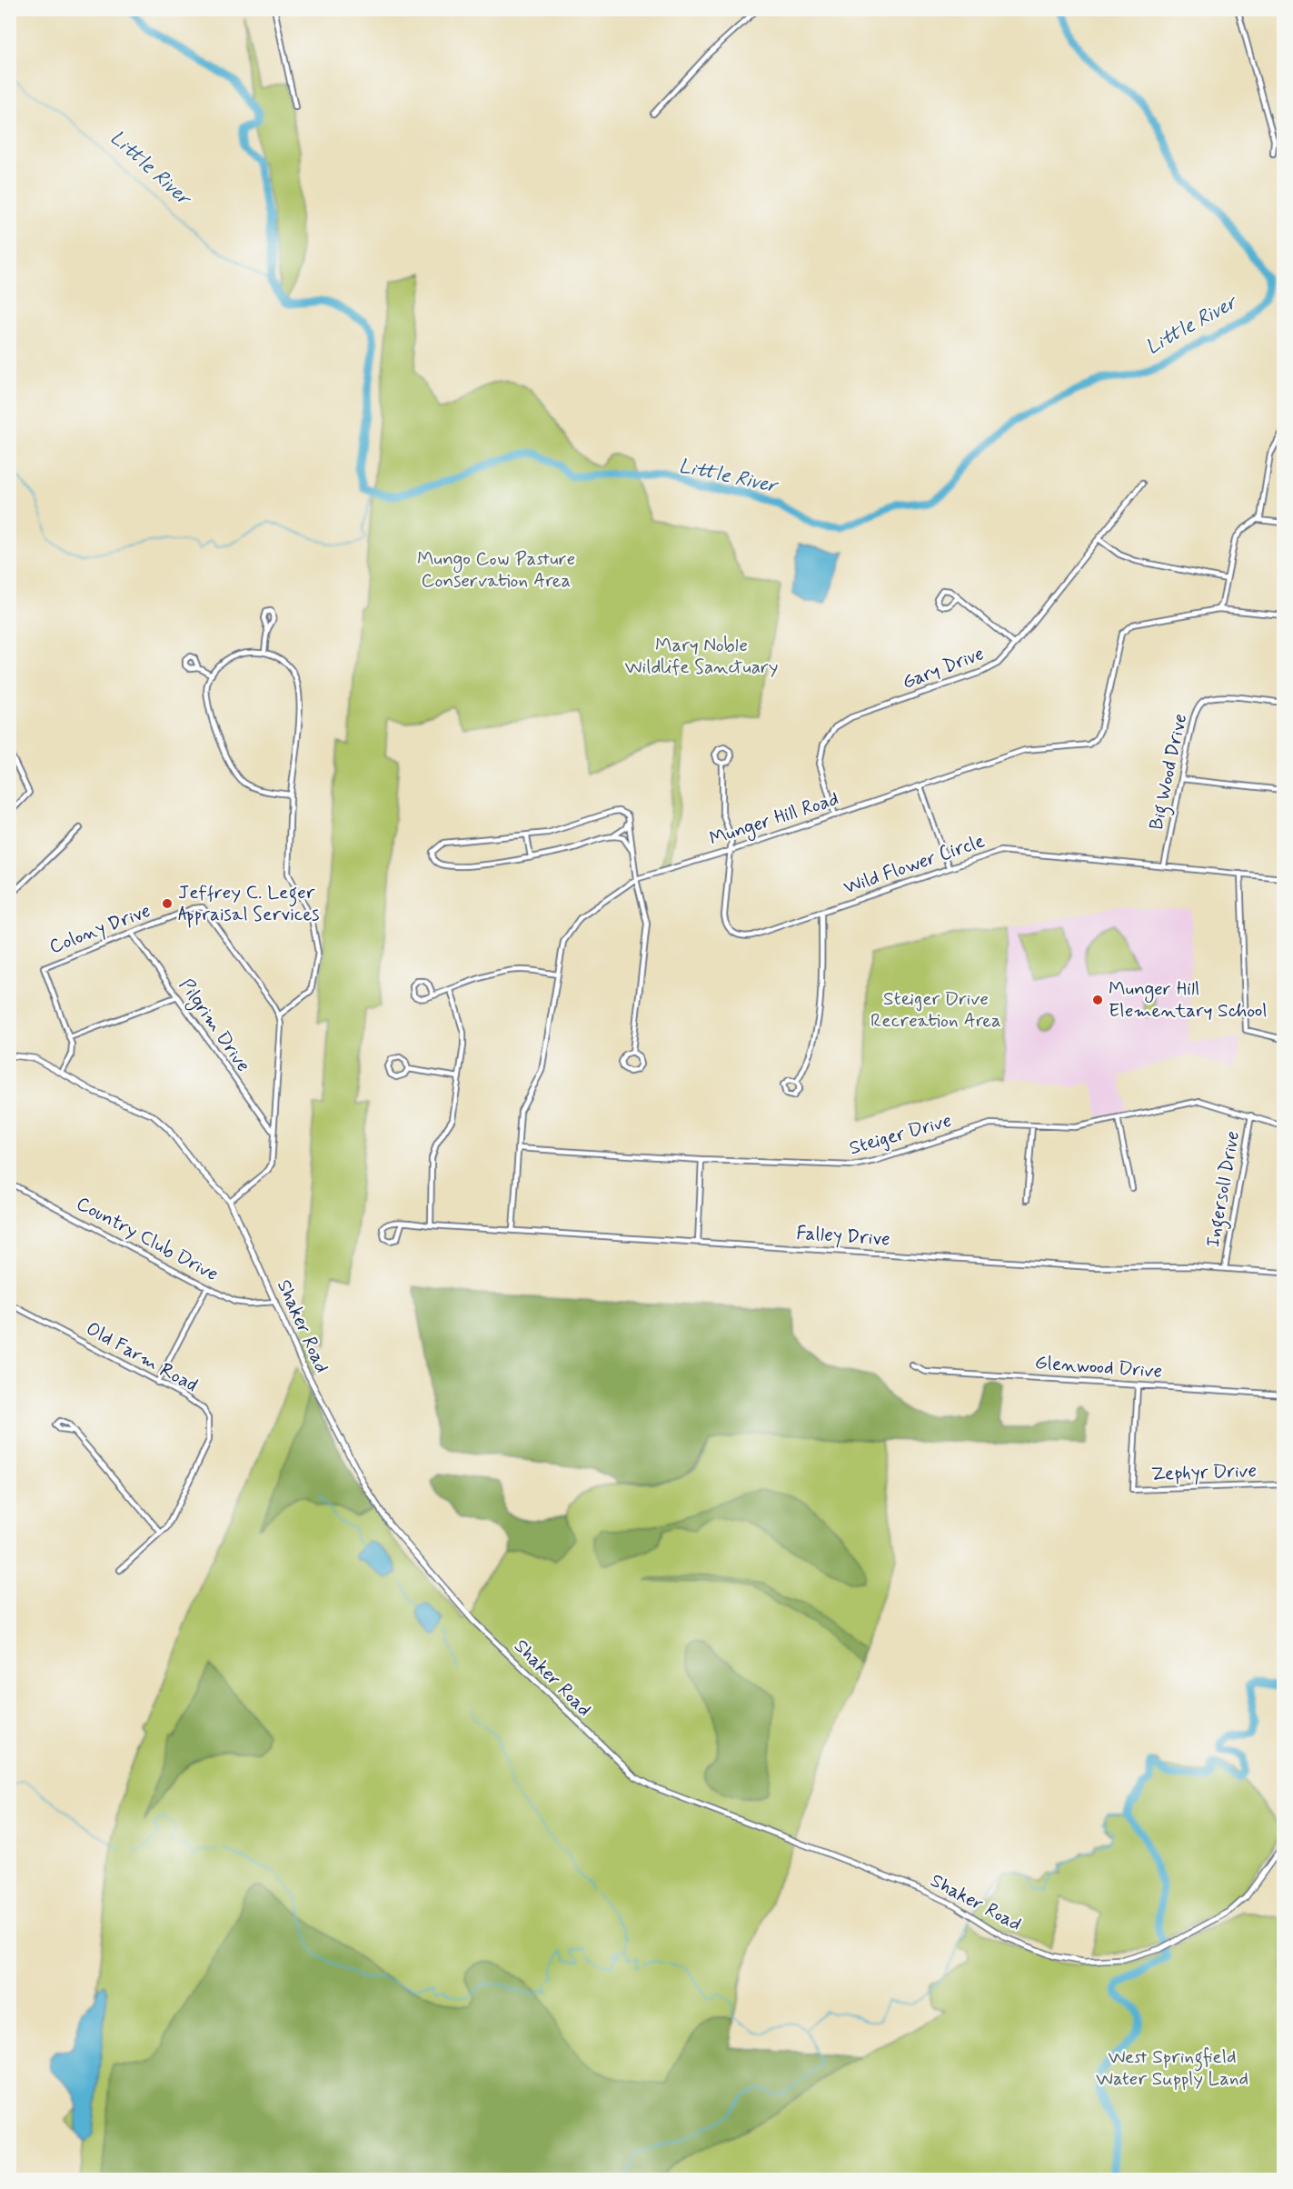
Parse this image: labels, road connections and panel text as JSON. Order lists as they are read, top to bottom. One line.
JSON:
{"streets":{"street":["Gary Drive","Big Wood Drive","Munger Hill Road","Wild Flower Circle","Colony Drive","Pilgrim Drive","Steiger Drive","Ingersoll Drive","Falley Drive","Country Club Drive","Shaker Road","Old Farm Road","Glenwood Drive","Zephyr Drive"]},"crossings":[["Gary Drive","Munger Hill Road"],["Big Wood Drive","Wild Flower Circle"],["Munger Hill Road","Wild Flower Circle"],["Munger Hill Road","Steiger Drive"],["Munger Hill Road","Falley Drive"],["Colony Drive","Pilgrim Drive"],["Colony Drive","Shaker Road"],["Steiger Drive","Ingersoll Drive"],["Ingersoll Drive","Falley Drive"],["Country Club Drive","Shaker Road"],["Glenwood Drive","Zephyr Drive"]],"water":["Little River"],"parks":["Mungo Cow Pasture Conservation Area","Mary Noble Wildlife Sanctuary","Steiger Drive Recreation Area","West Springfield Water Supply Land"],"places":["Jeffrey C. Leger Appraisal Services","Munger Hill Elementary School"]}
